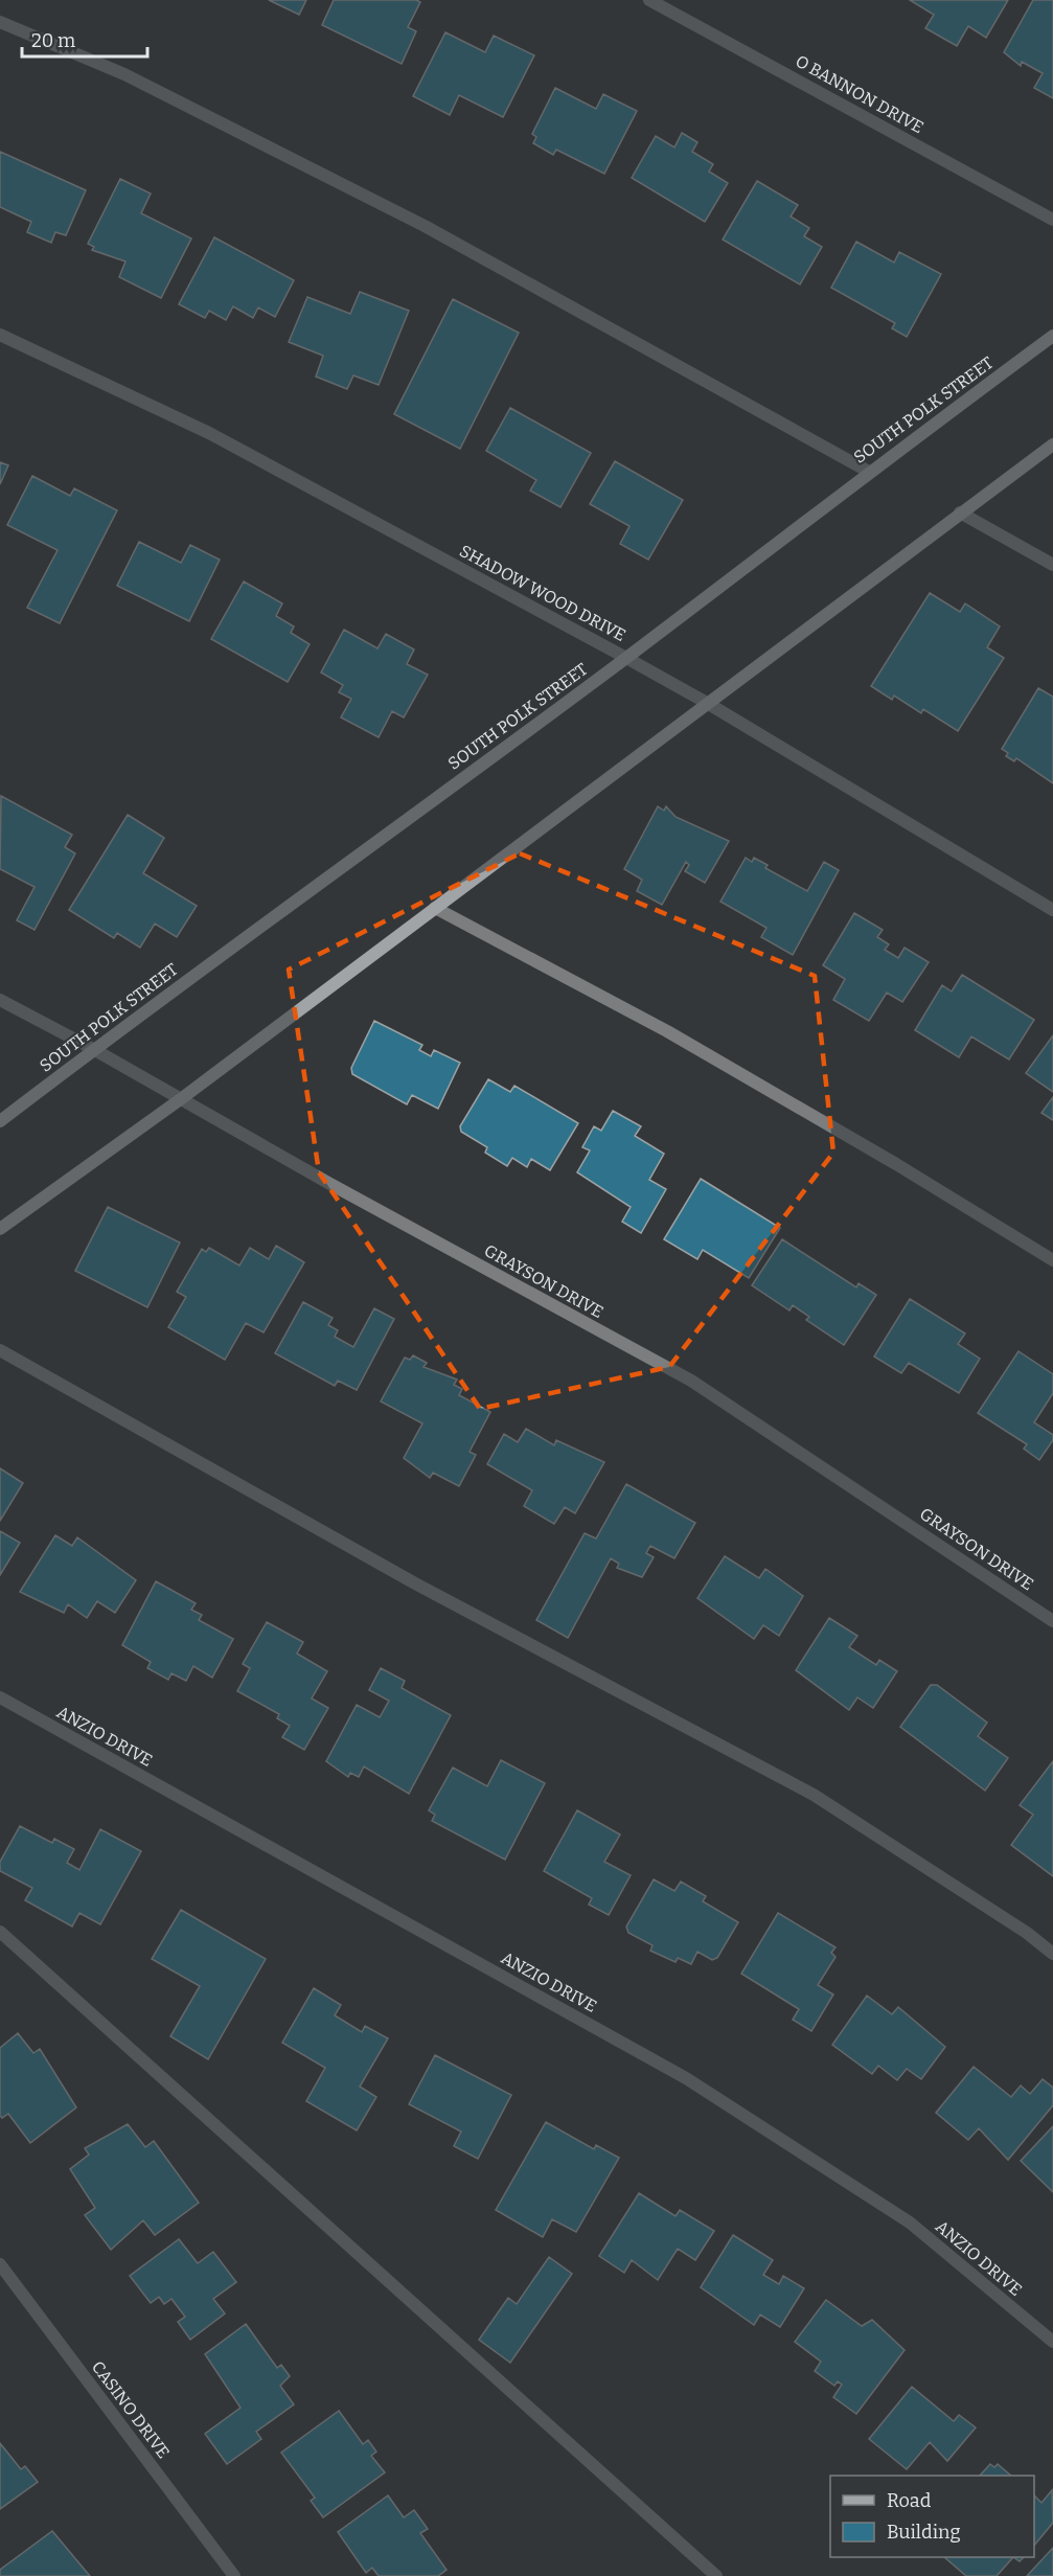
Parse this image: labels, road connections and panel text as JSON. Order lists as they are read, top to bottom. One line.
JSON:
{"streets":{"main road":["SOUTH POLK STREET"],"street":["O BANNON DRIVE","SHADOW WOOD DRIVE","GRAYSON DRIVE","ANZIO DRIVE","CASINO DRIVE"]},"crossings":[["SOUTH POLK STREET","SHADOW WOOD DRIVE"],["SOUTH POLK STREET","GRAYSON DRIVE"]],"legend":["Road","Building"],"scale_bar":"20 m"}
